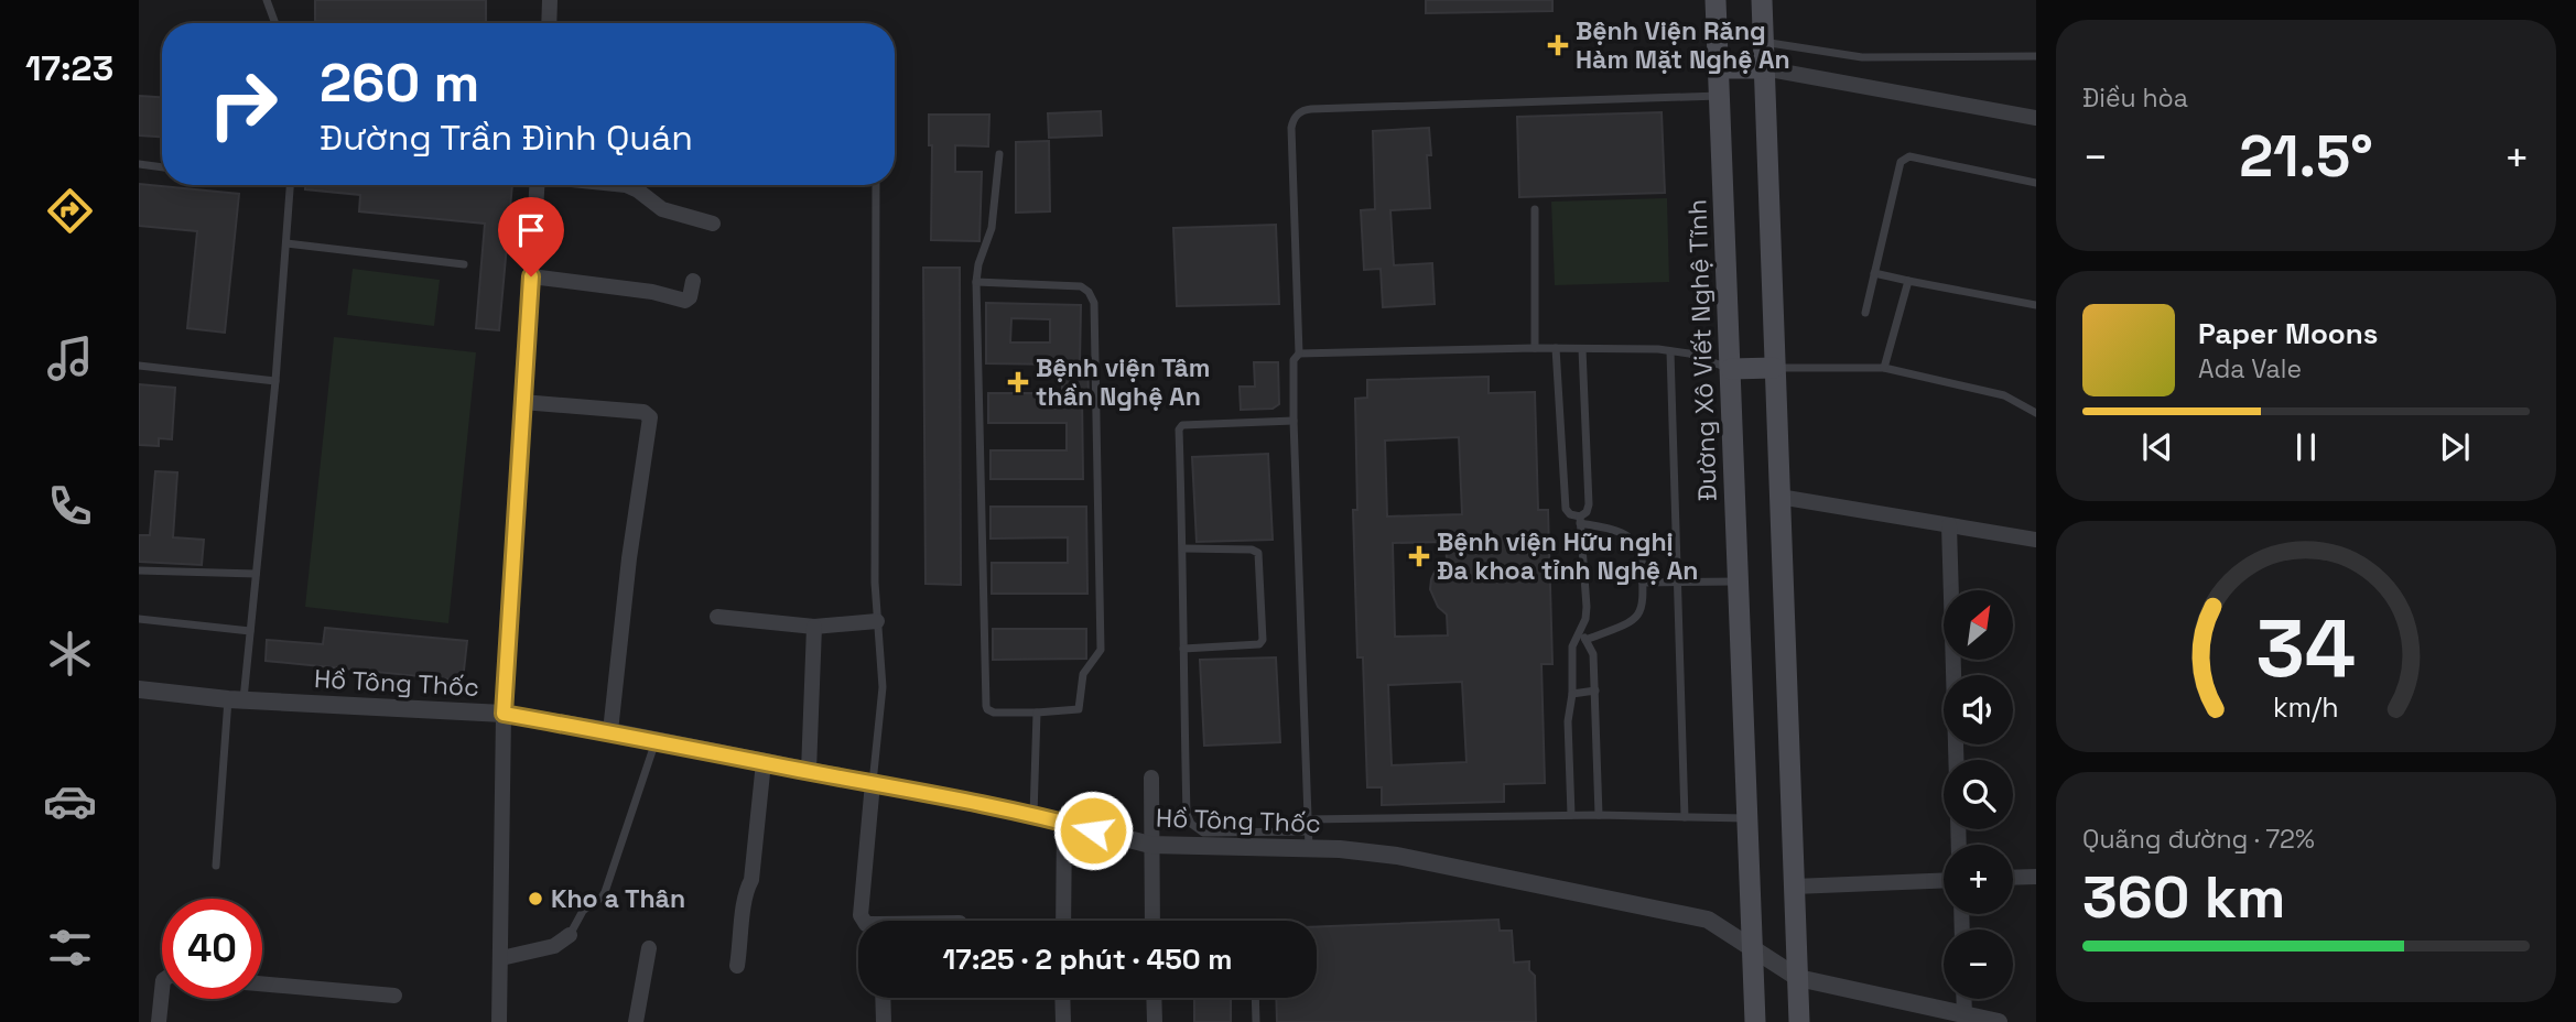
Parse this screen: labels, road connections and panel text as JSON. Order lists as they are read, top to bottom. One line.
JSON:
{"streets":{"main road":["Đường Xô Viết Nghệ Tĩnh"],"street":["Hồ Tông Thốc"]},"crossings":[["Đường Xô Viết Nghệ Tĩnh","Hồ Tông Thốc"]],"places":{"health":["Bệnh Viện Răng Hàm Mặt Nghệ An","Bệnh viện Tâm thần Nghệ An","Bệnh viện Hữu nghị Đa khoa tỉnh Nghệ An"],"other":["Kho a Thân"]},"north":"top right","page":{"tabs":"17:23","tile":["Điều hòa",["Quãng đường · 72%","360 km"]],"turn":["260 m","Đường Trần Đình Quán"],"heat":["−","21.5°","+"],"song":["Paper Moons","Ada Vale"],"map_buttons":["+","−"],"limit":"40","trip":"17:25 · 2 phút · 450 m","gauge":["34","km/h"]}}
